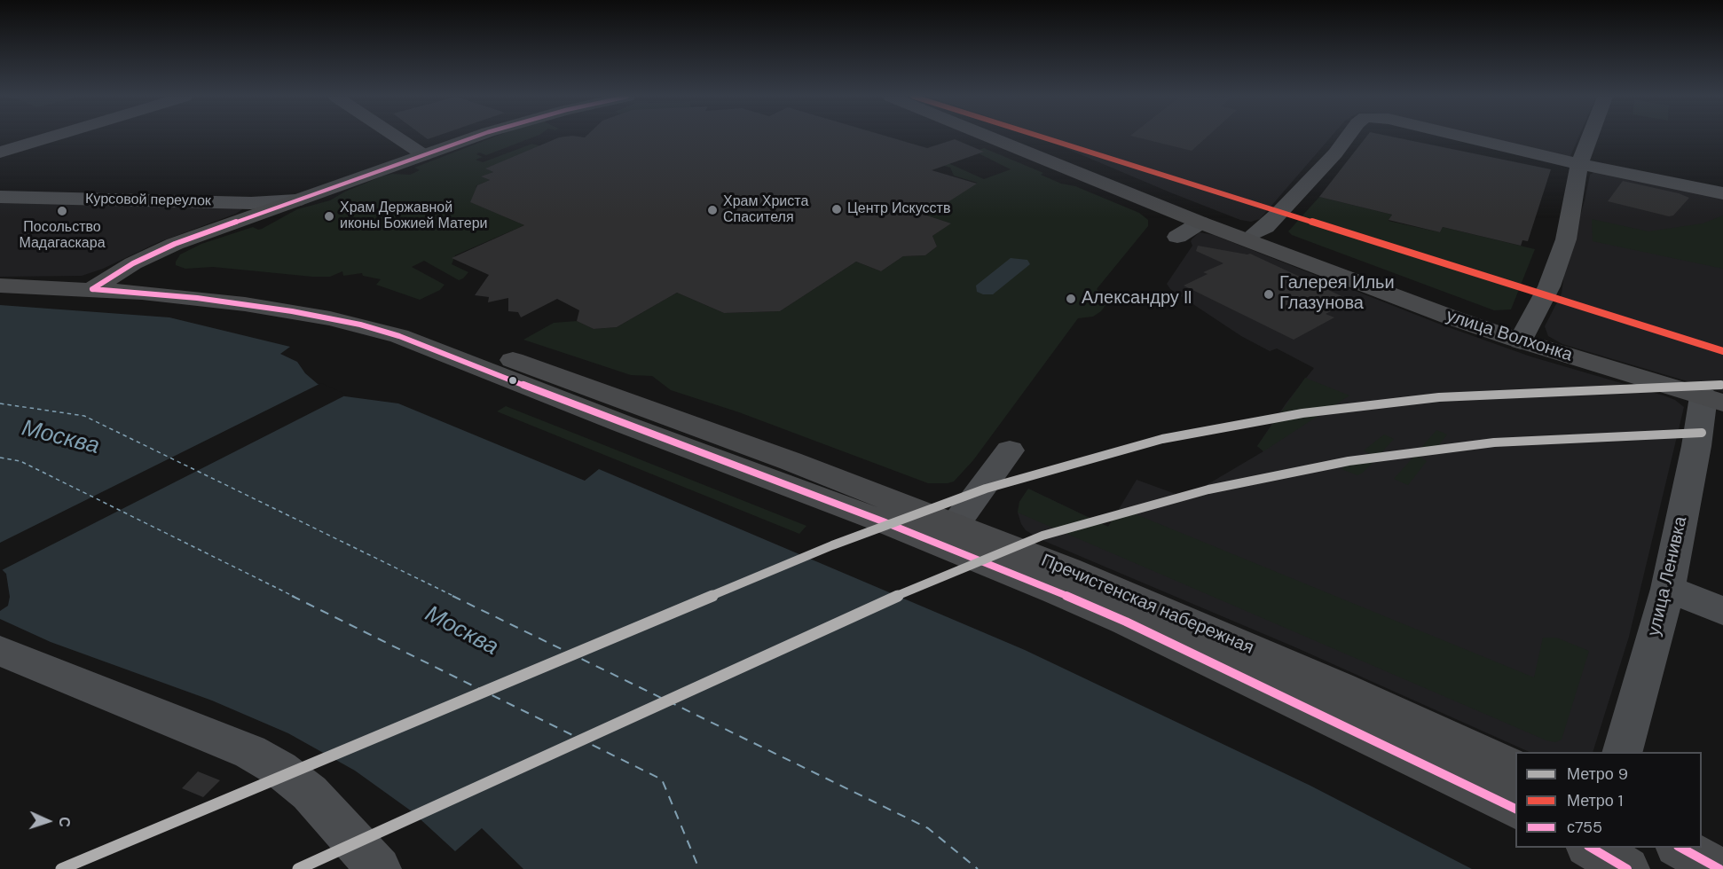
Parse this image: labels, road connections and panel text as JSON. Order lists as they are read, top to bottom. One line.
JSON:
{"streets":{"main road":["улица Волхонка","Пречистенская набережная"],"street":["Курсовой переулок","улица Ленивка"]},"crossings":[["улица Волхонка","улица Ленивка"]],"water":["Москва"],"places":["Центр Искусств","Храм Христа Спасителя","Посольство Мадагаскара","Храм Державной иконы Божией Матери","Галерея Ильи Глазунова","Александру II"],"lines":["metro line 1","transit line с755","metro line 9"],"legend":["Метро 9","Метро 1","с755"],"north":"right"}
